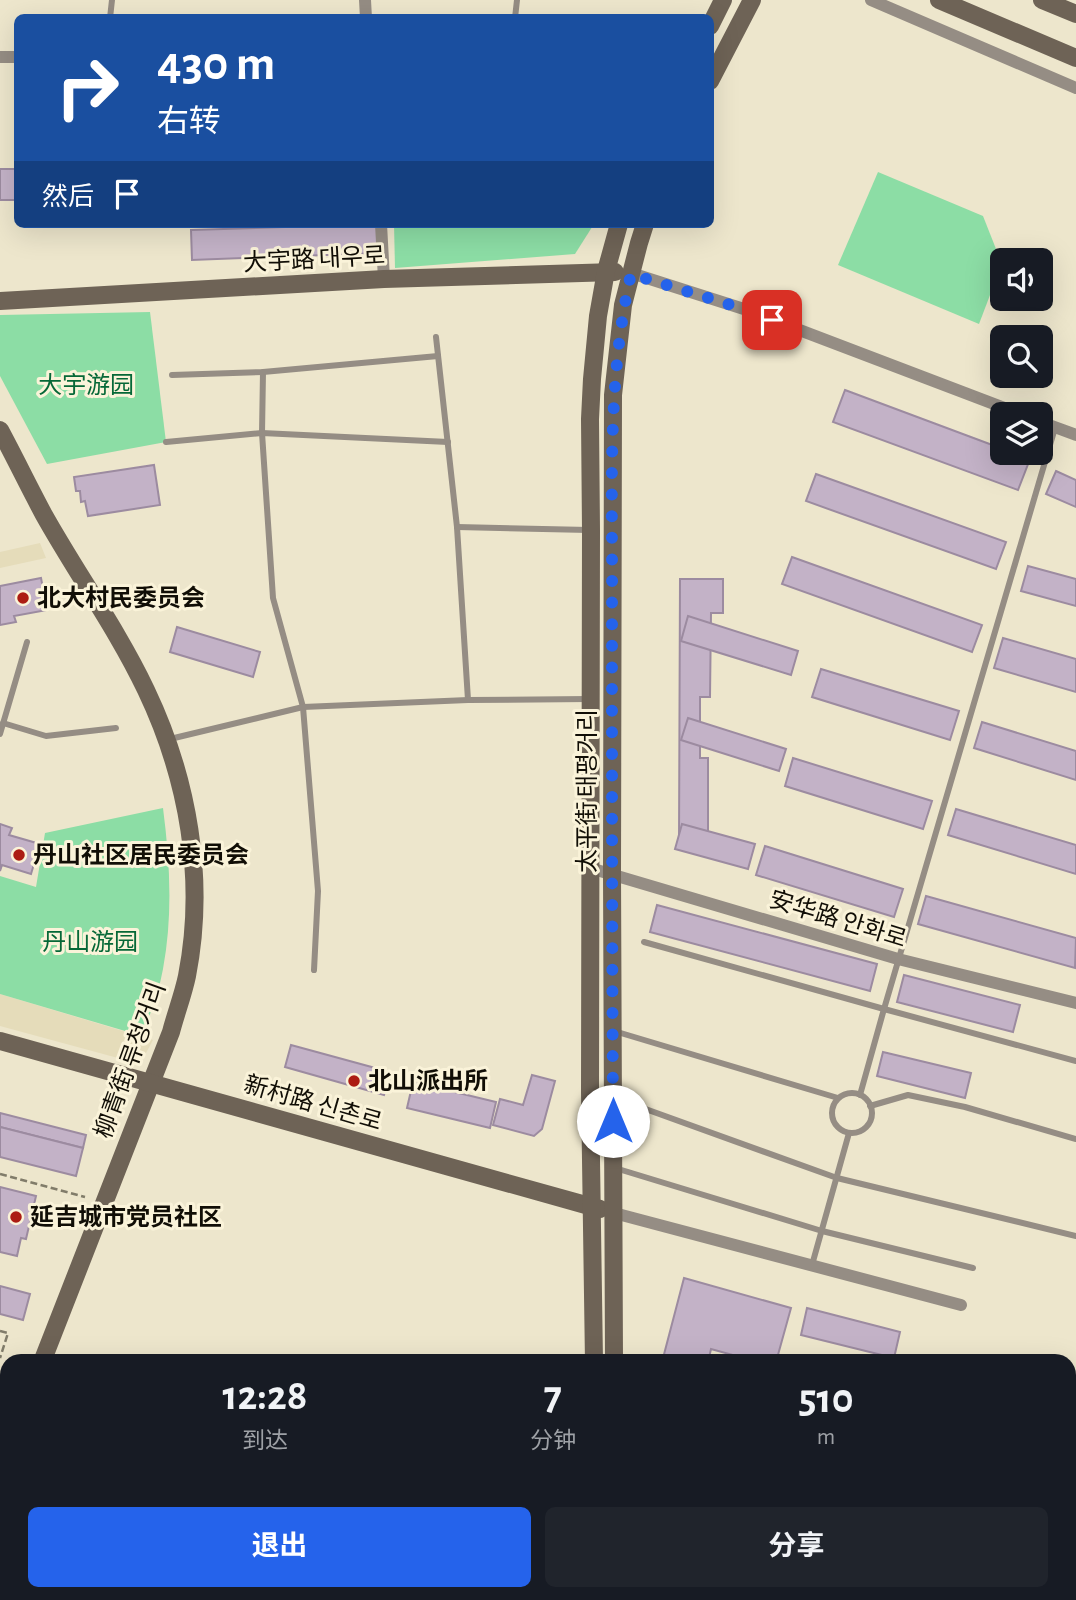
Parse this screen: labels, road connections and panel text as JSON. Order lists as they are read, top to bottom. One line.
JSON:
{"streets":{"main road":["大宇路 대우로","太平街 태평거리","柳青街 류청거리","新村路 신촌로"],"street":["安华路 안화로"]},"crossings":[["大宇路 대우로","太平街 태평거리"],["太平街 태평거리","安华路 안화로"],["太平街 태평거리","新村路 신촌로"],["柳青街 류청거리","新村路 신촌로"]],"parks":["大宇游园","丹山游园"],"places":["北大村民委员会","丹山社区居民委员会","北山派出所","延吉城市党员社区"],"page":{"turn":["430 m","右转"],"then":"然后","eta":["12:28","到达","7","分钟","510","m"],"buttons":["退出","分享"]}}
